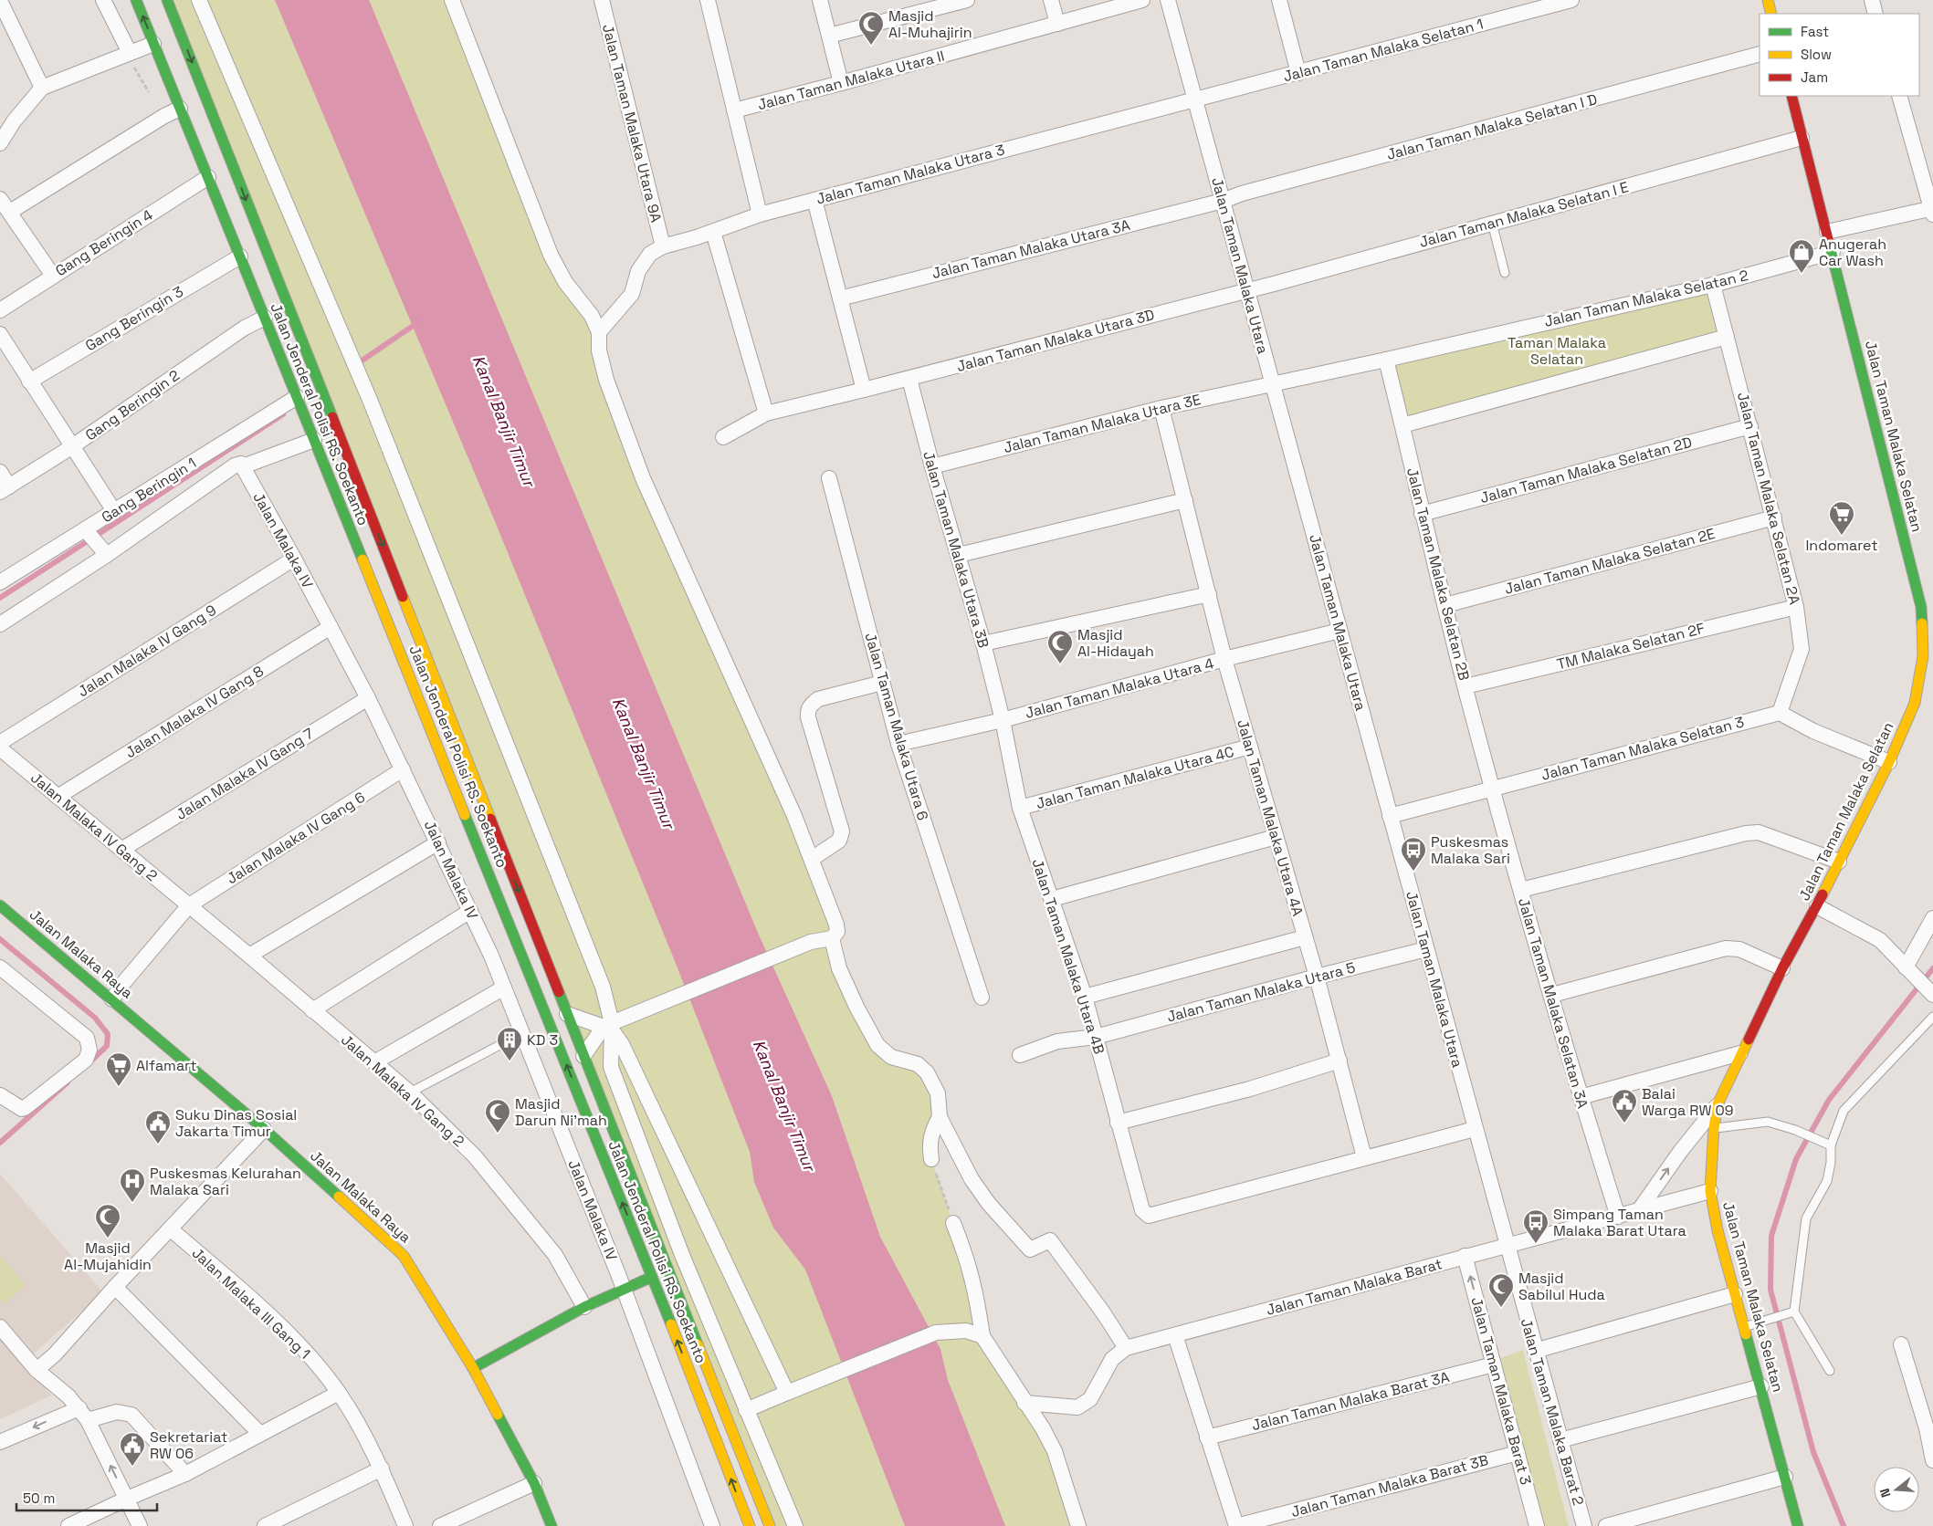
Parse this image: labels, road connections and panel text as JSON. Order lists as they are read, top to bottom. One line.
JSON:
{"streets":{"main road":["Jalan Jenderal Polisi RS. Soekanto","Jalan Taman Malaka Selatan","Jalan Malaka Raya"],"street":["Jalan Taman Malaka Selatan 1","Jalan Taman Malaka Utara II","Jalan Taman Malaka Utara 9A","Jalan Taman Malaka Selatan I D","Jalan Taman Malaka Utara 3","Jalan Taman Malaka Selatan I E","Gang Beringin 4","Jalan Taman Malaka Utara 3A","Jalan Taman Malaka Utara","Jalan Taman Malaka Selatan 2","Gang Beringin 3","Jalan Taman Malaka Utara 3D","Gang Beringin 2","Jalan Taman Malaka Utara 3E","Jalan Taman Malaka Selatan 2D","Gang Beringin 1","Jalan Taman Malaka Selatan 2A","Jalan Malaka IV","Jalan Taman Malaka Utara 3B","Jalan Taman Malaka Selatan 2E","Jalan Taman Malaka Selatan 2B","TM Malaka Selatan 2F","Jalan Malaka IV Gang 9","Jalan Taman Malaka Utara 4","Jalan Malaka IV Gang 8","Jalan Taman Malaka Utara 6","Jalan Taman Malaka Selatan 3","Jalan Malaka IV Gang 7","Jalan Taman Malaka Utara 4C","Jalan Taman Malaka Utara 4A","Jalan Malaka IV Gang 2","Jalan Malaka IV Gang 6","Jalan Taman Malaka Utara 4B","Jalan Taman Malaka Utara 5","Jalan Taman Malaka Selatan 3A","Jalan Taman Malaka Barat","Jalan Malaka III Gang 1","Jalan Taman Malaka Barat 3","Jalan Taman Malaka Barat 3A","Jalan Taman Malaka Barat 2","Jalan Taman Malaka Barat 3B"]},"crossings":[["Jalan Taman Malaka Selatan 1","Jalan Taman Malaka Utara 3"],["Jalan Taman Malaka Selatan 1","Jalan Taman Malaka Utara"],["Jalan Taman Malaka Utara 9A","Jalan Taman Malaka Utara 3"],["Jalan Taman Malaka Selatan I D","Jalan Taman Malaka Utara 3A"],["Jalan Taman Malaka Selatan I D","Jalan Taman Malaka Utara"],["Jalan Taman Malaka Utara 3","Jalan Taman Malaka Utara"],["Jalan Taman Malaka Selatan I E","Jalan Taman Malaka Utara"],["Jalan Taman Malaka Selatan I E","Jalan Taman Malaka Utara 3D"],["Jalan Taman Malaka Selatan I E","Jalan Taman Malaka Selatan"],["Gang Beringin 4","Jalan Jenderal Polisi RS. Soekanto"],["Jalan Taman Malaka Utara 3A","Jalan Taman Malaka Utara"],["Jalan Taman Malaka Utara","Jalan Taman Malaka Selatan 2"],["Jalan Taman Malaka Utara","Jalan Taman Malaka Utara 3D"],["Jalan Taman Malaka Utara","Jalan Taman Malaka Utara 3E"],["Jalan Taman Malaka Utara","Jalan Taman Malaka Utara 4"],["Jalan Taman Malaka Utara","Jalan Taman Malaka Selatan 3"],["Jalan Taman Malaka Utara","Jalan Taman Malaka Utara 5"],["Jalan Taman Malaka Utara","Jalan Taman Malaka Barat"],["Jalan Taman Malaka Utara","Jalan Taman Malaka Barat 2"],["Jalan Taman Malaka Selatan 2","Jalan Taman Malaka Utara 3E"],["Jalan Taman Malaka Selatan 2","Jalan Taman Malaka Selatan"],["Jalan Taman Malaka Selatan 2","Jalan Taman Malaka Selatan 2A"],["Jalan Taman Malaka Selatan 2","Jalan Taman Malaka Selatan 2B"],["Gang Beringin 3","Jalan Jenderal Polisi RS. Soekanto"],["Jalan Taman Malaka Utara 3D","Jalan Taman Malaka Utara 3B"],["Gang Beringin 2","Jalan Jenderal Polisi RS. Soekanto"],["Jalan Jenderal Polisi RS. Soekanto","Gang Beringin 1"],["Jalan Taman Malaka Utara 3E","Jalan Taman Malaka Utara 3B"],["Jalan Taman Malaka Selatan","Jalan Taman Malaka Barat"],["Jalan Taman Malaka Selatan 2D","Jalan Taman Malaka Selatan 2A"],["Jalan Taman Malaka Selatan 2D","Jalan Taman Malaka Selatan 2B"],["Jalan Taman Malaka Selatan 2A","Jalan Taman Malaka Selatan 2E"],["Jalan Taman Malaka Selatan 2A","TM Malaka Selatan 2F"],["Jalan Taman Malaka Selatan 2A","Jalan Taman Malaka Selatan 3"],["Jalan Malaka IV","Jalan Malaka IV Gang 9"],["Jalan Malaka IV","Jalan Malaka IV Gang 8"],["Jalan Malaka IV","Jalan Malaka IV Gang 7"],["Jalan Malaka IV","Jalan Malaka IV Gang 6"],["Jalan Taman Malaka Utara 3B","Jalan Taman Malaka Utara 4"],["Jalan Taman Malaka Utara 3B","Jalan Taman Malaka Utara 4B"],["Jalan Taman Malaka Selatan 2E","Jalan Taman Malaka Selatan 2B"],["Jalan Taman Malaka Selatan 2B","TM Malaka Selatan 2F"],["Jalan Taman Malaka Selatan 2B","Jalan Taman Malaka Selatan 3"],["Jalan Taman Malaka Selatan 2B","Jalan Taman Malaka Selatan 3A"],["Jalan Taman Malaka Utara 4","Jalan Taman Malaka Utara 6"],["Jalan Taman Malaka Utara 4","Jalan Taman Malaka Utara 4A"],["Jalan Taman Malaka Utara 4","Jalan Taman Malaka Utara 4B"],["Jalan Malaka IV Gang 8","Jalan Malaka IV Gang 2"],["Jalan Taman Malaka Selatan 3","Jalan Taman Malaka Selatan 3A"],["Jalan Malaka IV Gang 7","Jalan Malaka IV Gang 2"],["Jalan Taman Malaka Utara 4C","Jalan Taman Malaka Utara 4A"],["Jalan Taman Malaka Utara 4C","Jalan Taman Malaka Utara 4B"],["Jalan Taman Malaka Utara 4A","Jalan Taman Malaka Utara 4B"],["Jalan Taman Malaka Utara 4A","Jalan Taman Malaka Utara 5"],["Jalan Malaka IV Gang 2","Jalan Malaka IV Gang 6"],["Jalan Taman Malaka Utara 4B","Jalan Taman Malaka Utara 5"],["Jalan Taman Malaka Selatan 3A","Jalan Taman Malaka Barat"],["Jalan Taman Malaka Barat","Jalan Taman Malaka Barat 3"],["Jalan Taman Malaka Barat","Jalan Taman Malaka Barat 2"],["Jalan Taman Malaka Barat 3","Jalan Taman Malaka Barat 3A"],["Jalan Taman Malaka Barat 3","Jalan Taman Malaka Barat 3B"]],"one_way":["Jalan Taman Malaka Barat 3"],"water":["Kanal Banjir Timur"],"parks":["Taman Malaka Selatan"],"places":{"mosque":["Masjid Al-Muhajirin","Masjid Al-Hidayah","Masjid Darun Ni'mah","Masjid Al-Mujahidin","Masjid Sabilul Huda"],"shop":["Anugerah Car Wash"],"supermarket":["Indomaret","Alfamart"],"bus stop":["Puskesmas Malaka Sari","Simpang Taman Malaka Barat Utara"],"building":["KD 3"],"public building":["Balai Warga RW 09","Suku Dinas Sosial Jakarta Timur","Sekretariat RW 06"],"hospital":["Puskesmas Kelurahan Malaka Sari"]},"legend":["Fast","Slow","Jam"],"scale_bar":"50 m","north":"left"}
